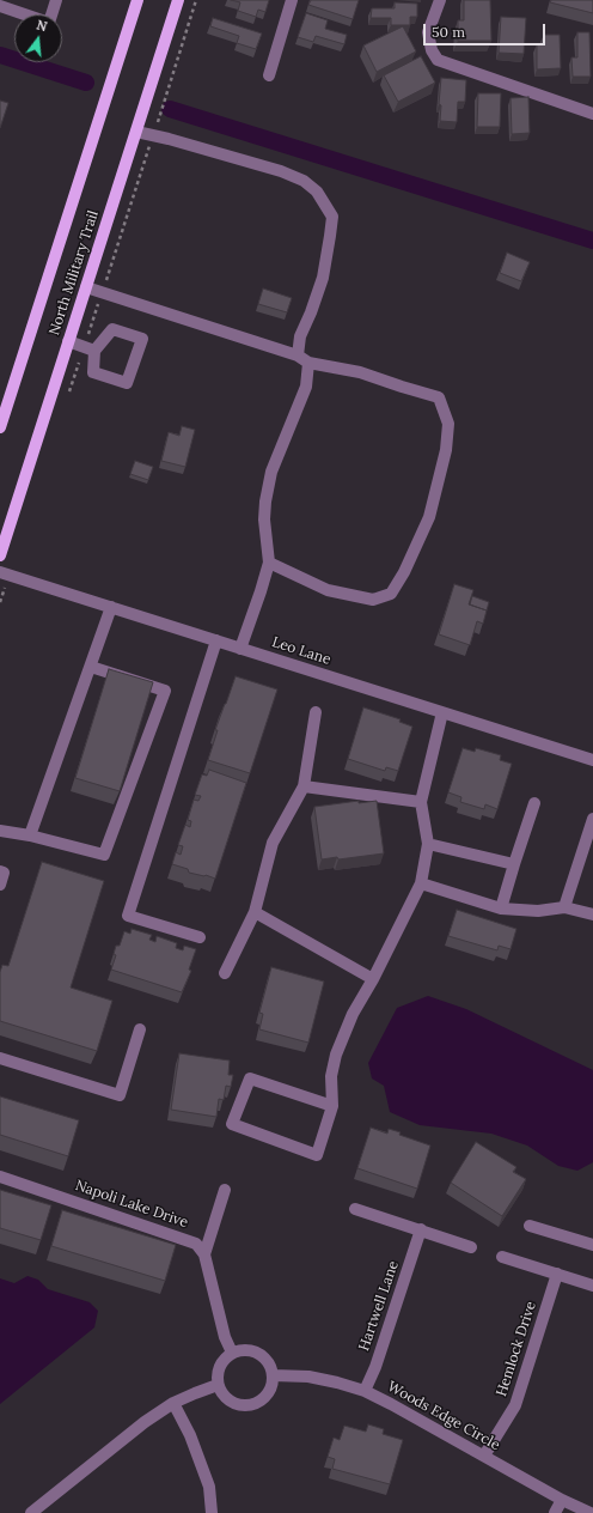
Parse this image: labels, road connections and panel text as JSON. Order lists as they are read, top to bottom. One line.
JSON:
{"streets":{"main road":["North Military Trail"],"street":["Leo Lane","Napoli Lake Drive","Hartwell Lane","Hemlock Drive","Woods Edge Circle"]},"crossings":[["Hartwell Lane","Woods Edge Circle"],["Hemlock Drive","Woods Edge Circle"]],"scale_bar":"50 m","north":"top"}
